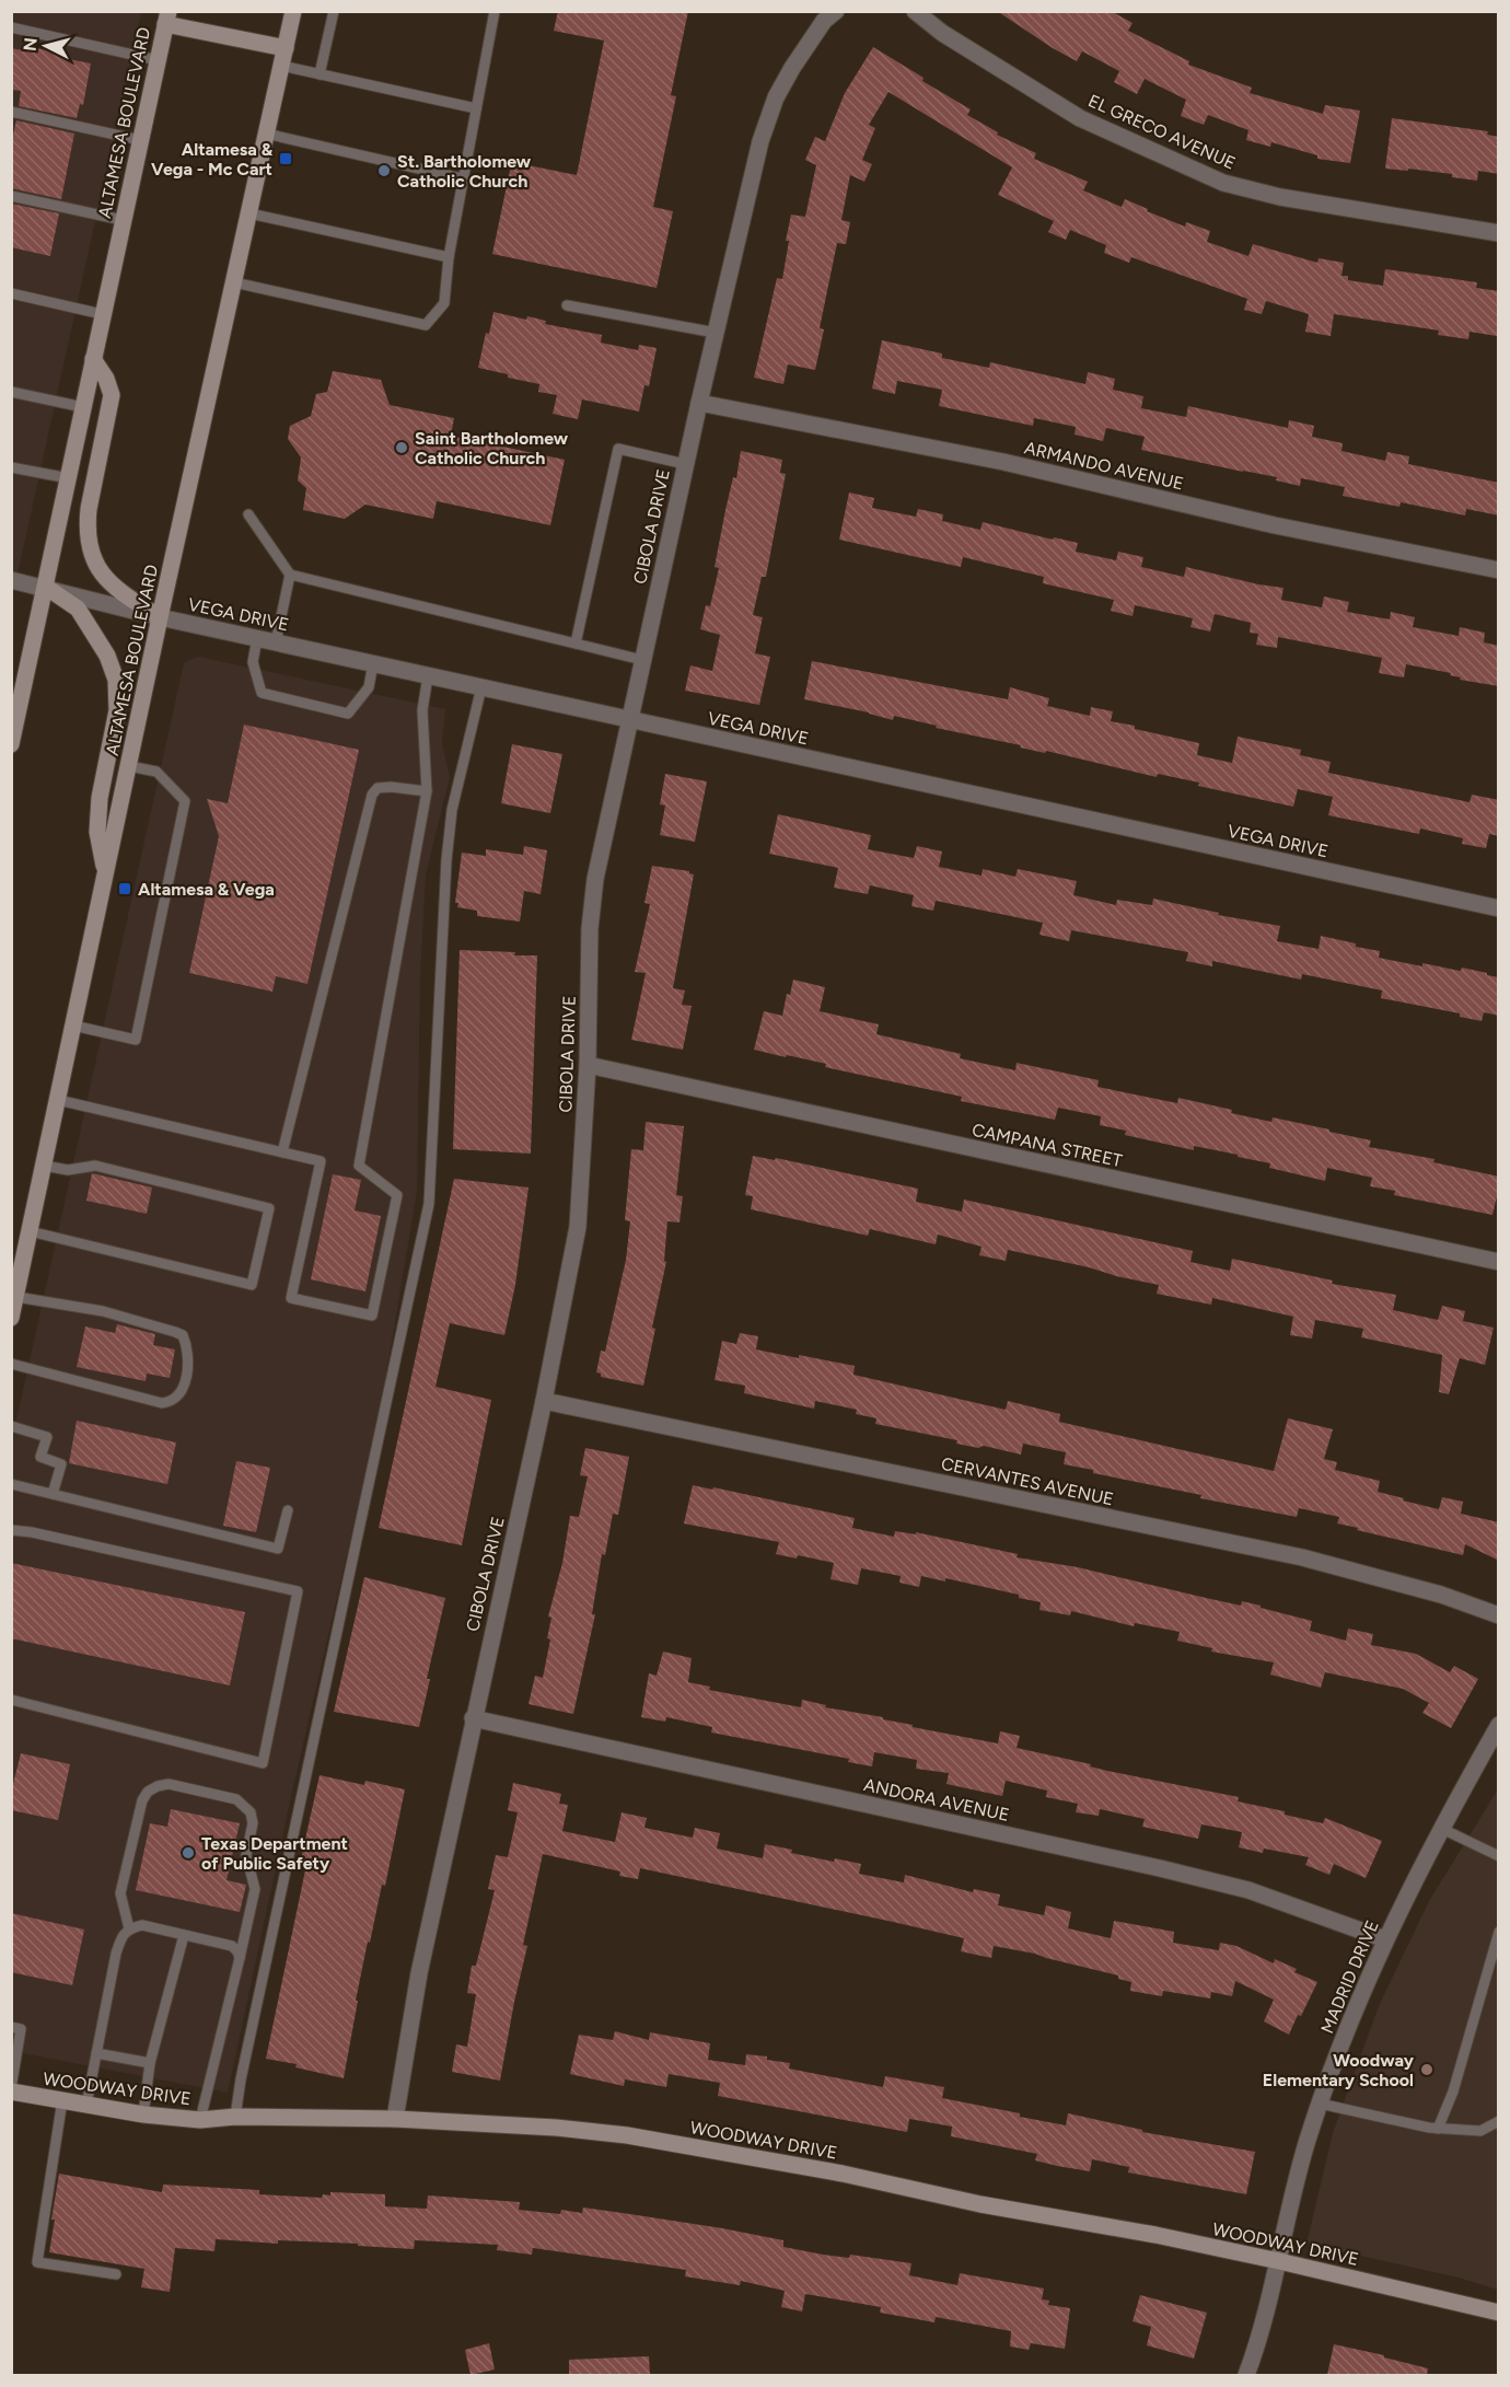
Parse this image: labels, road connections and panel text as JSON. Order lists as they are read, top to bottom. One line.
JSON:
{"streets":{"main road":["ALTAMESA BOULEVARD","WOODWAY DRIVE"],"street":["EL GRECO AVENUE","ARMANDO AVENUE","CIBOLA DRIVE","VEGA DRIVE","CAMPANA STREET","CERVANTES AVENUE","ANDORA AVENUE","MADRID DRIVE"]},"crossings":[["ALTAMESA BOULEVARD","VEGA DRIVE"],["ARMANDO AVENUE","CIBOLA DRIVE"],["CIBOLA DRIVE","VEGA DRIVE"],["CIBOLA DRIVE","CAMPANA STREET"],["CIBOLA DRIVE","CERVANTES AVENUE"],["CIBOLA DRIVE","ANDORA AVENUE"],["CIBOLA DRIVE","WOODWAY DRIVE"],["ANDORA AVENUE","MADRID DRIVE"],["MADRID DRIVE","WOODWAY DRIVE"]],"places":{"transit":["Altamesa & Vega - Mc Cart","Altamesa & Vega"],"other":["St. Bartholomew Catholic Church","Saint Bartholomew Catholic Church","Texas Department of Public Safety","Woodway Elementary School"]},"north":"left"}
